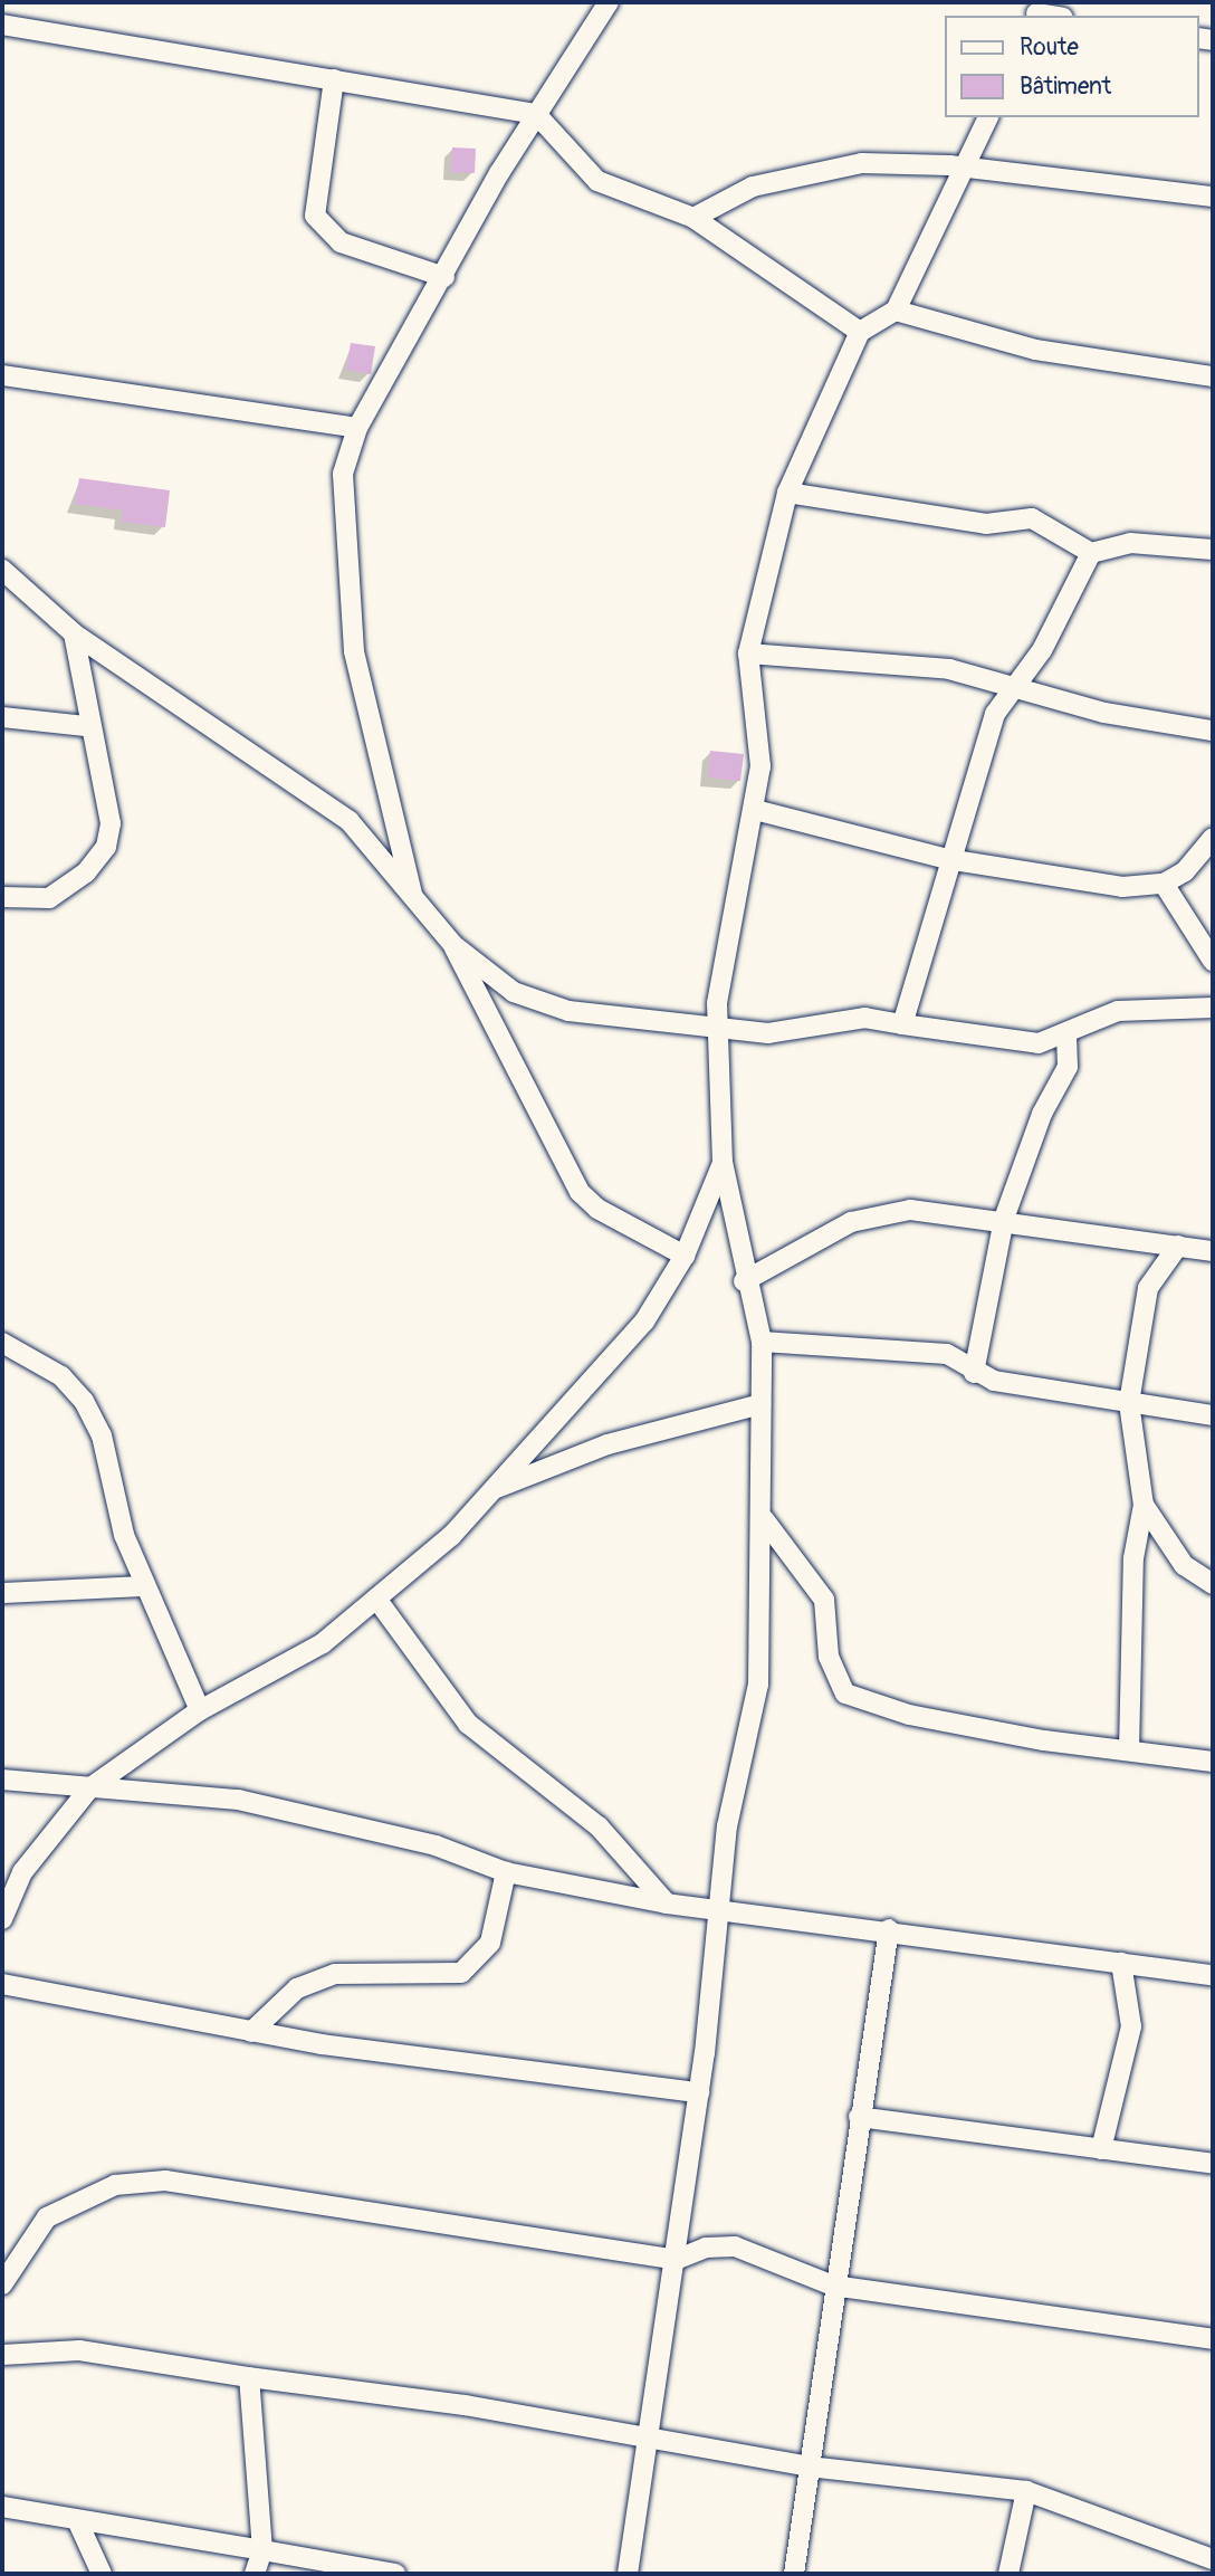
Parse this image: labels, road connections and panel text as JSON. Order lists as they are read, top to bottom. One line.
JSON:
{"legend":["Route","Bâtiment"]}
